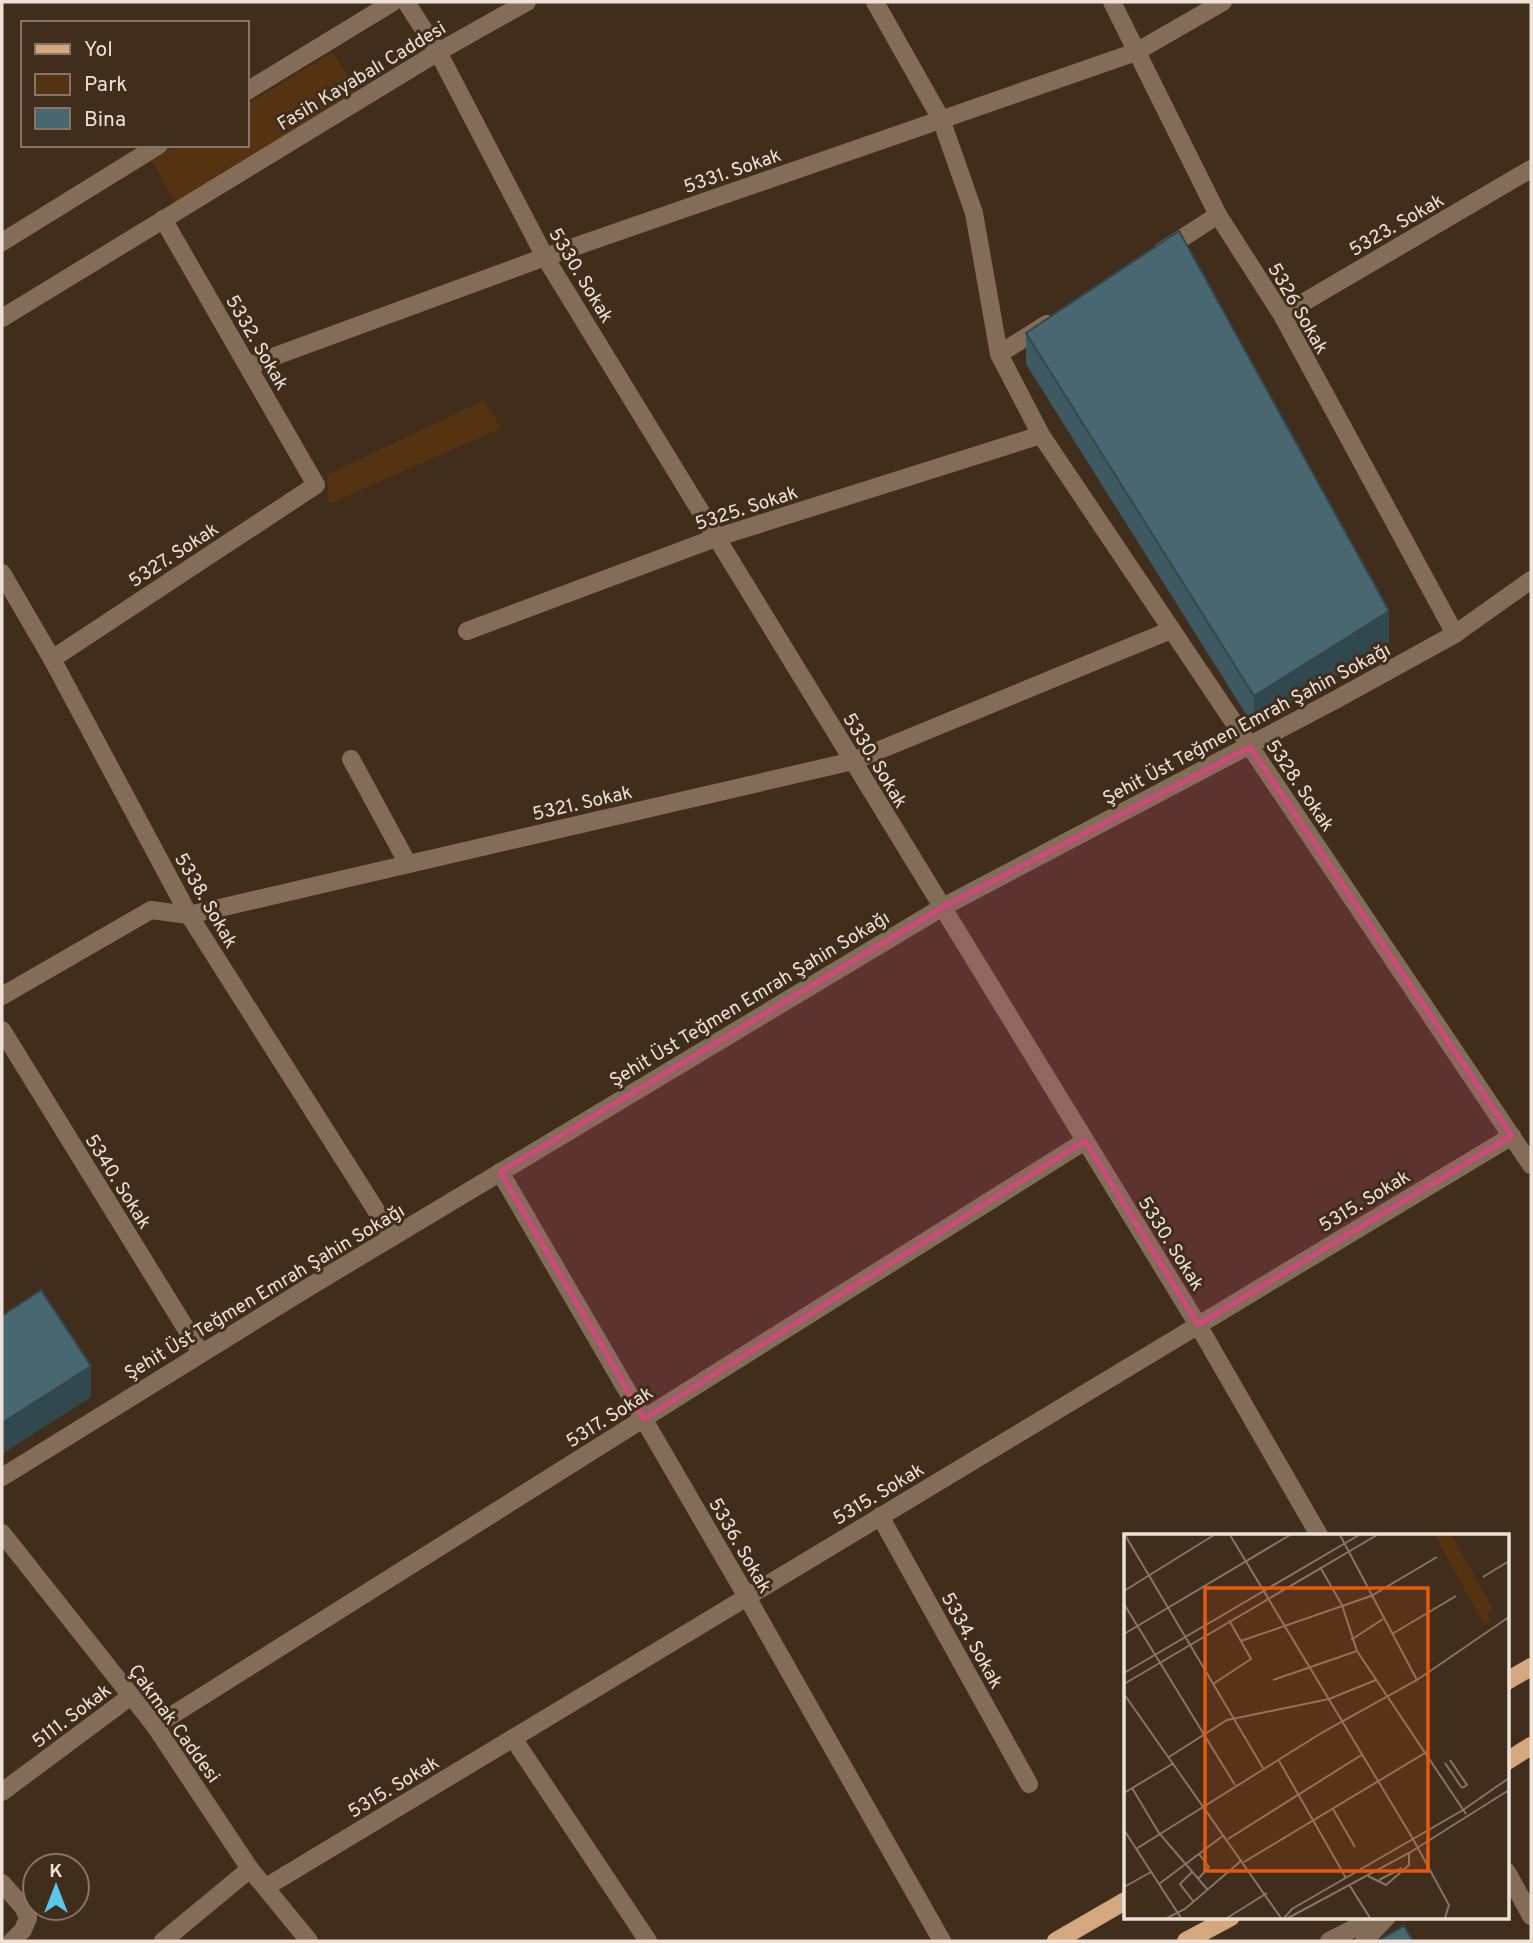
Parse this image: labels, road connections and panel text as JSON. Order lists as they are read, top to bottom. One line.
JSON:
{"streets":{"street":["Fasih Kayabalı Caddesi","5331. Sokak","5323. Sokak","5330. Sokak","5326 Sokak","5332. Sokak","5325. Sokak","5327. Sokak","Şehit Üst Teğmen Emrah Şahin Sokağı","5328. Sokak","5321. Sokak","5338. Sokak","5340. Sokak","5315. Sokak","5317. Sokak","5336. Sokak","5334. Sokak","5111. Sokak","Çakmak Caddesi"]},"crossings":[["Fasih Kayabalı Caddesi","5330. Sokak"],["Fasih Kayabalı Caddesi","5332. Sokak"],["5331. Sokak","5330. Sokak"],["5331. Sokak","5326 Sokak"],["5331. Sokak","5332. Sokak"],["5331. Sokak","5328. Sokak"],["5323. Sokak","5326 Sokak"],["5330. Sokak","5325. Sokak"],["5330. Sokak","Şehit Üst Teğmen Emrah Şahin Sokağı"],["5330. Sokak","5321. Sokak"],["5330. Sokak","5315. Sokak"],["5330. Sokak","5317. Sokak"],["5326 Sokak","Şehit Üst Teğmen Emrah Şahin Sokağı"],["5332. Sokak","5327. Sokak"],["5325. Sokak","5328. Sokak"],["5327. Sokak","5338. Sokak"],["Şehit Üst Teğmen Emrah Şahin Sokağı","5328. Sokak"],["Şehit Üst Teğmen Emrah Şahin Sokağı","5338. Sokak"],["Şehit Üst Teğmen Emrah Şahin Sokağı","5340. Sokak"],["Şehit Üst Teğmen Emrah Şahin Sokağı","5336. Sokak"],["5328. Sokak","5321. Sokak"],["5328. Sokak","5315. Sokak"],["5321. Sokak","5338. Sokak"],["5315. Sokak","5336. Sokak"],["5315. Sokak","5334. Sokak"],["5315. Sokak","Çakmak Caddesi"],["5317. Sokak","5336. Sokak"],["5317. Sokak","Çakmak Caddesi"],["5111. Sokak","Çakmak Caddesi"]],"legend":["Yol","Park","Bina"],"north":"top"}
